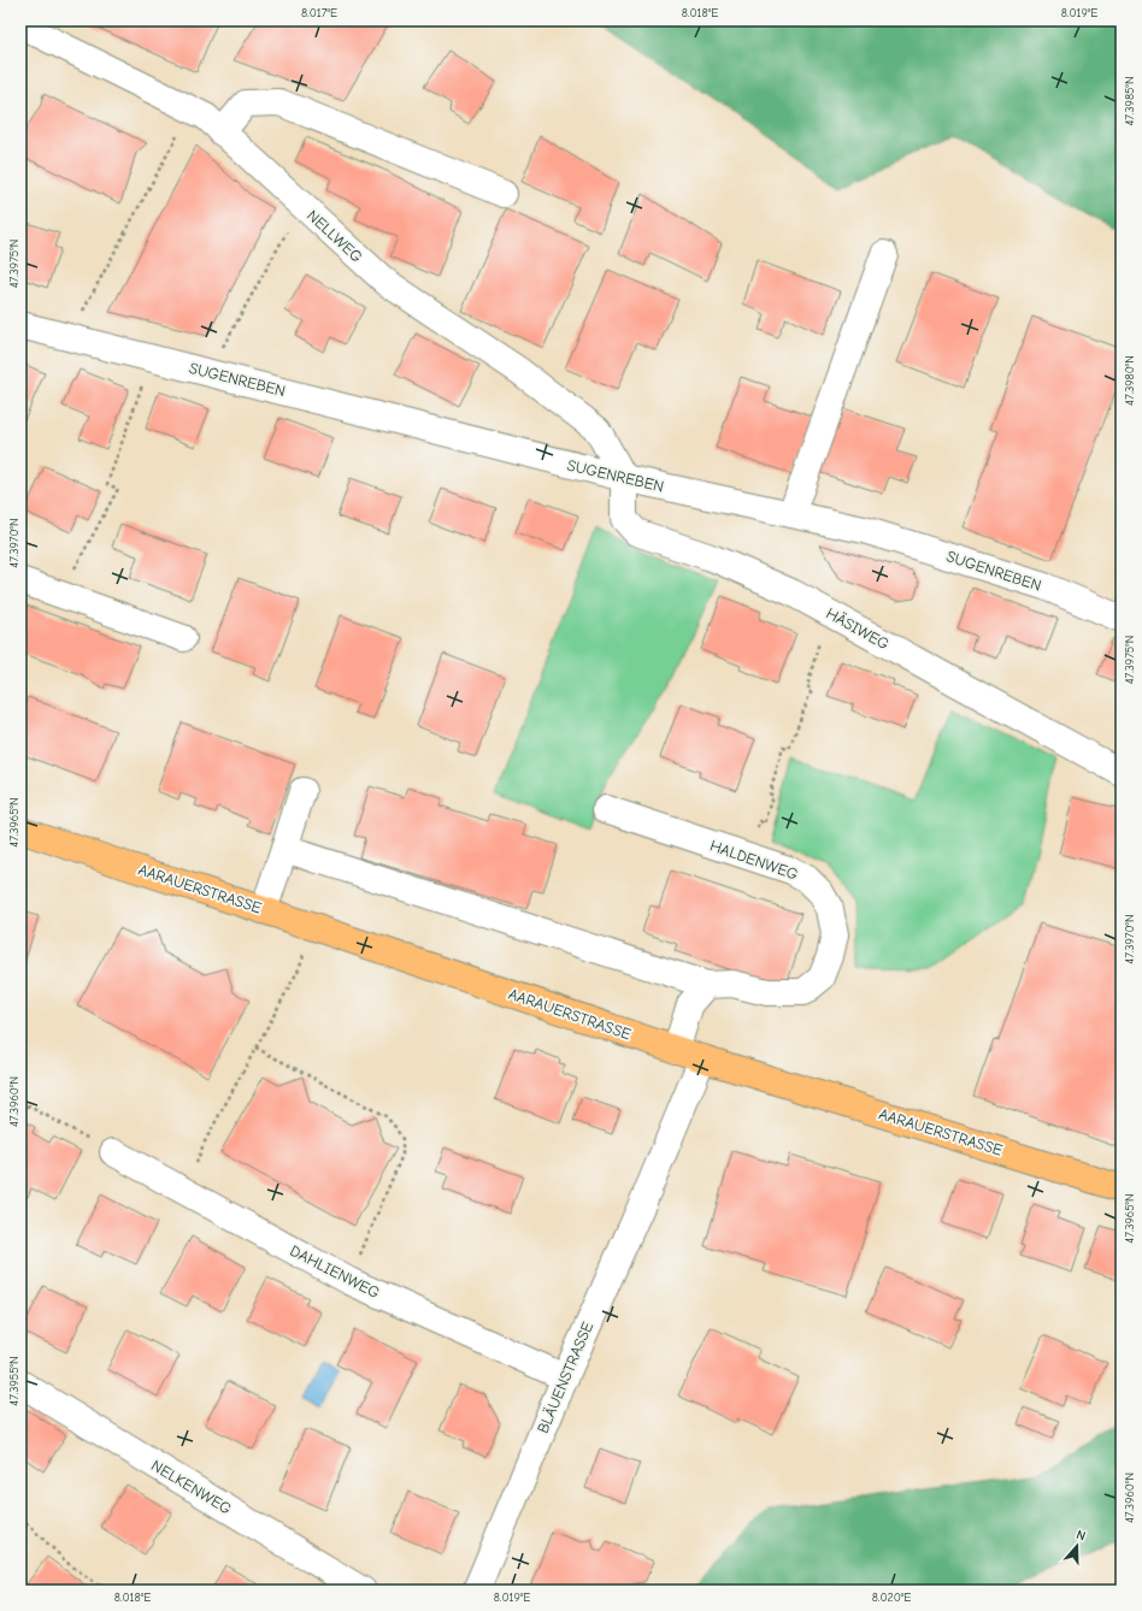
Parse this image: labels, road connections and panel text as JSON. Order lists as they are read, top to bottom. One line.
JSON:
{"streets":{"main road":["AARAUERSTRASSE"],"street":["NELLWEG","SUGENREBEN","HÄSIWEG","HALDENWEG","DAHLIENWEG","BLÄUENSTRASSE","NELKENWEG"]},"crossings":[["NELLWEG","SUGENREBEN"],["NELLWEG","HÄSIWEG"],["SUGENREBEN","HÄSIWEG"],["AARAUERSTRASSE","BLÄUENSTRASSE"],["DAHLIENWEG","BLÄUENSTRASSE"]],"north":"top","coordinates":["8.017°E","8.018°E","8.019°E","47.3985°N","47.3975°N","47.3980°N","47.3970°N","47.3965°N","47.3960°N","47.3955°N","8.020°E"]}
